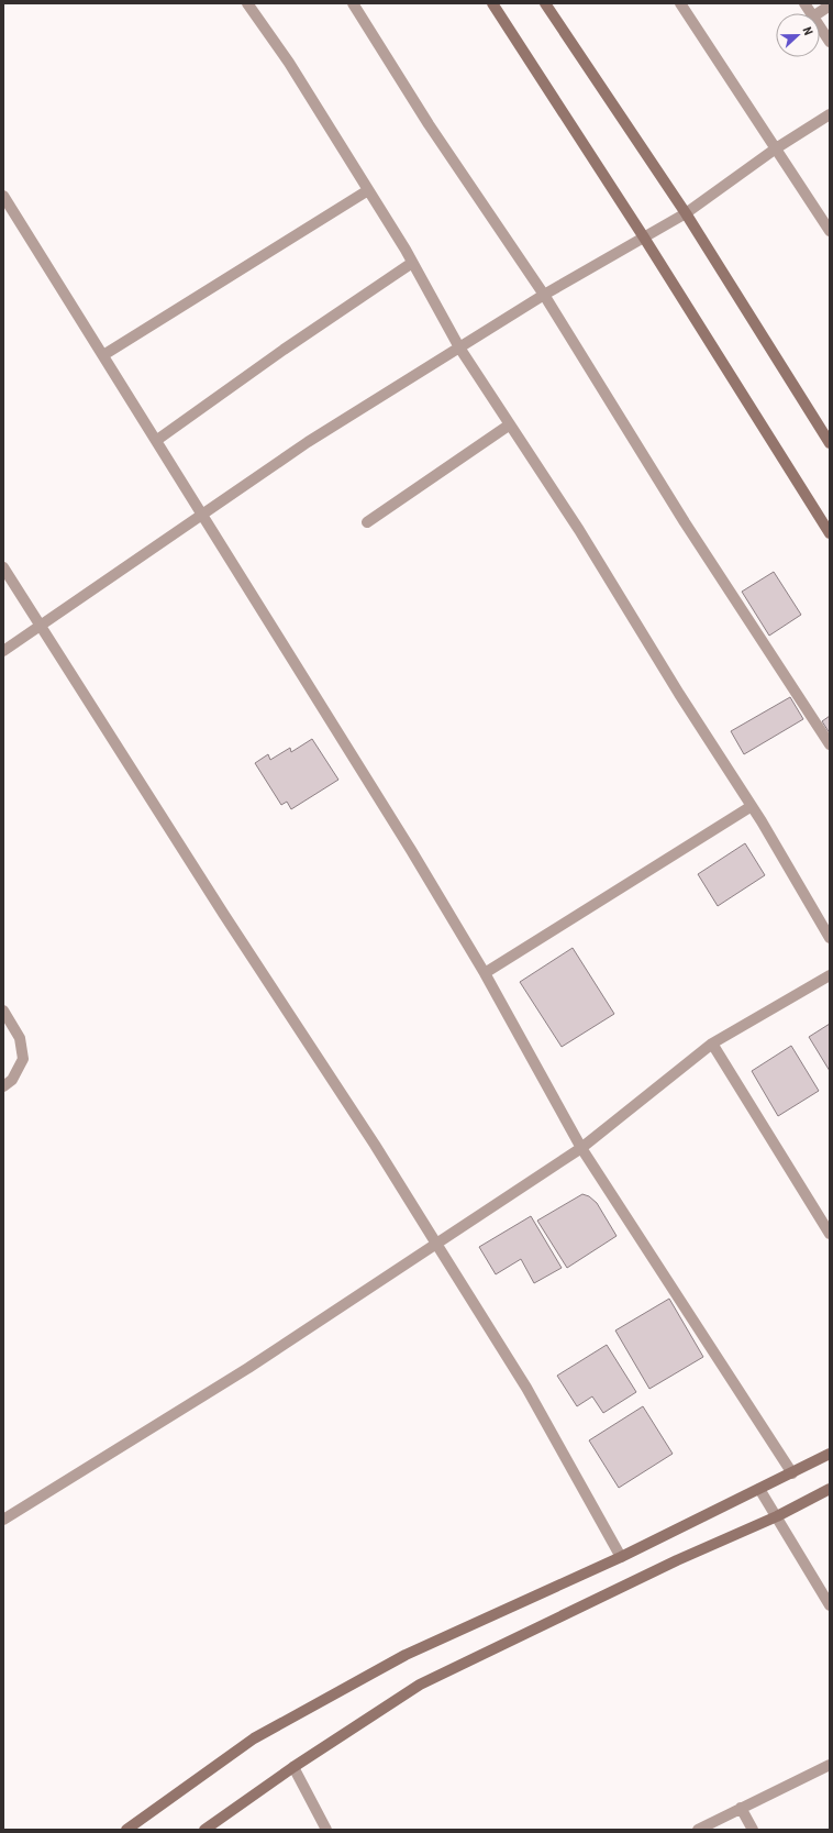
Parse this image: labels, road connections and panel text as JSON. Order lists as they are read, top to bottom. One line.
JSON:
{"north":"right"}
